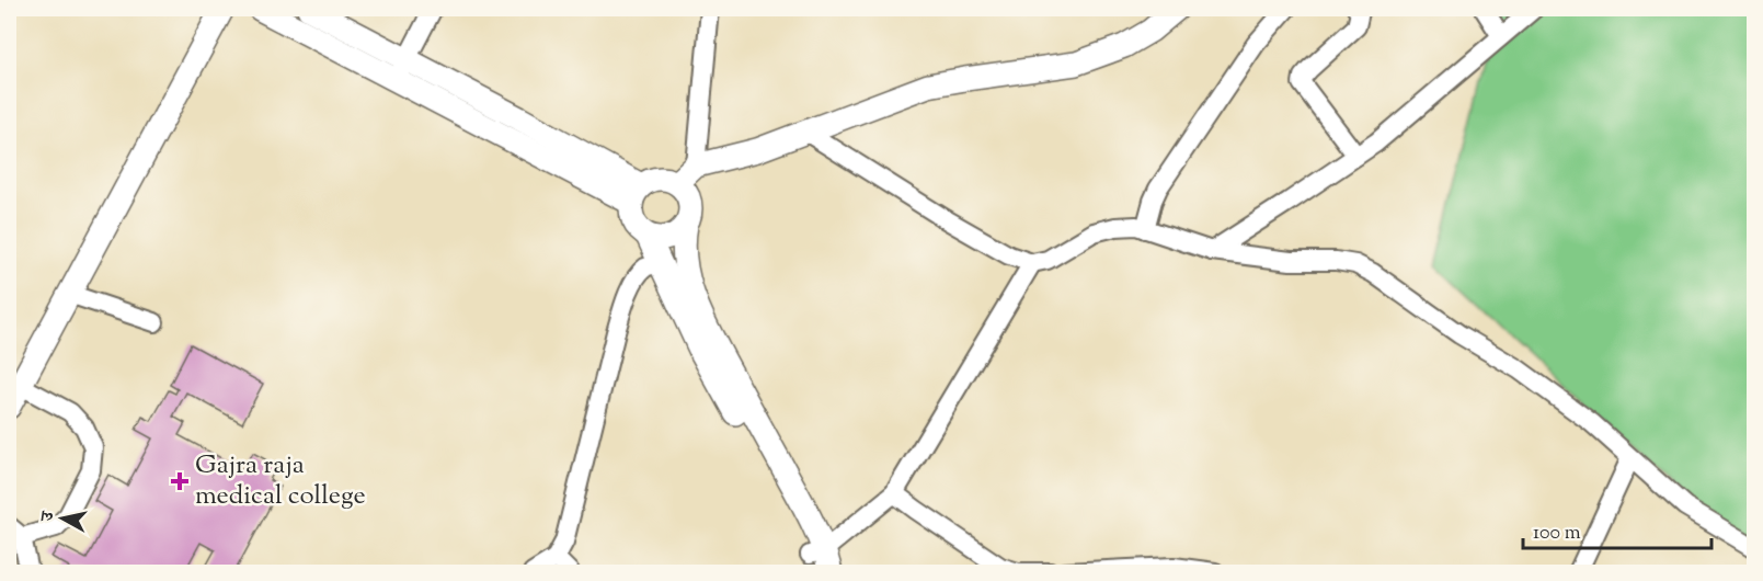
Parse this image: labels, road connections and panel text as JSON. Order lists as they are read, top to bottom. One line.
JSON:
{"places":{"health":["Gajra raja medical college"]},"scale_bar":"100 m","north":"left"}
